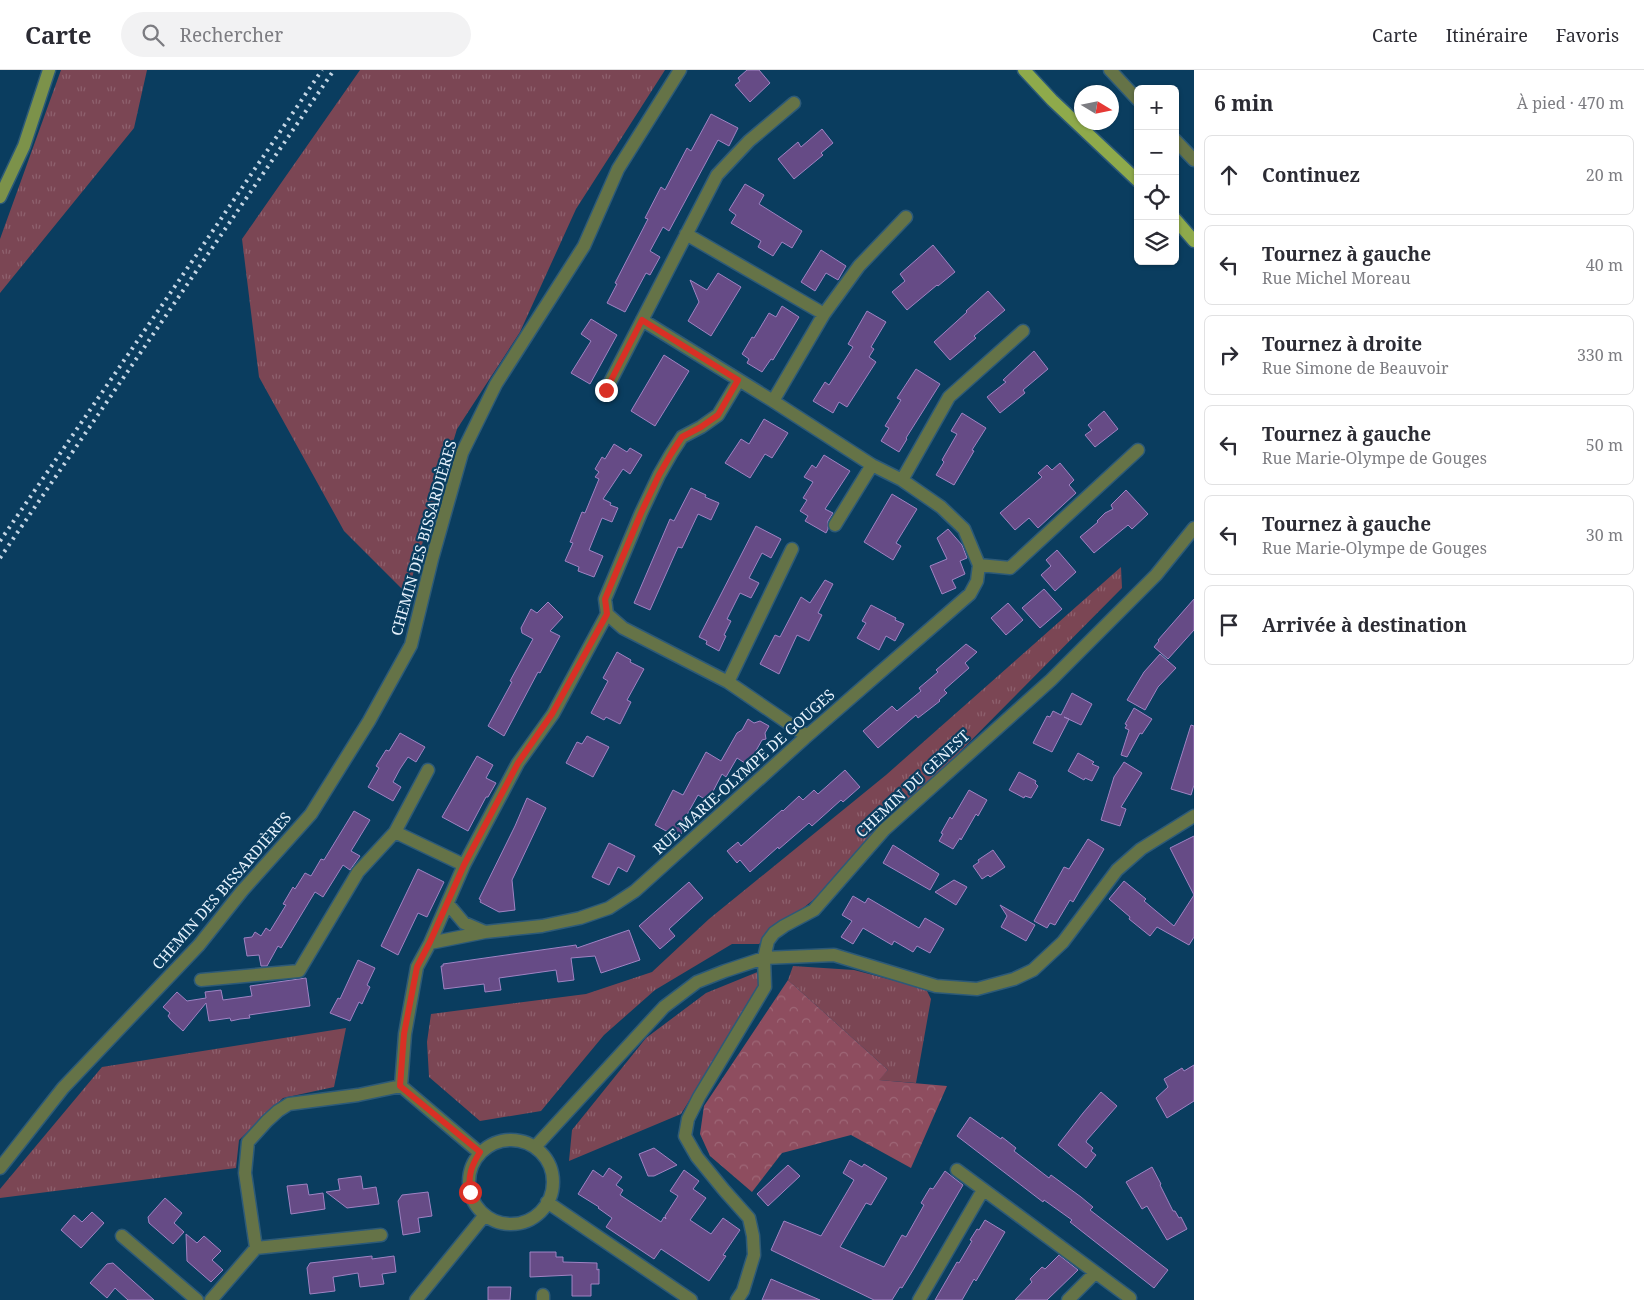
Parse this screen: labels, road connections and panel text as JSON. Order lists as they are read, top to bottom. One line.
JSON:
{"streets":{"street":["CHEMIN DES BISSARDIÈRES","RUE MARIE-OLYMPE DE GOUGES","CHEMIN DU GENEST"]},"north":"right","page":{"header":"Carte","search":"Rechercher","nav":["Carte","Itinéraire","Favoris"],"heading":["6 min","À pied · 470 m"],"map_buttons":["+","−"],"list":[["Continuez","20 m"],["Tournez à gauche","Rue Michel Moreau","40 m"],["Tournez à droite","Rue Simone de Beauvoir","330 m"],["Tournez à gauche","Rue Marie-Olympe de Gouges","50 m"],["Tournez à gauche","Rue Marie-Olympe de Gouges","30 m"],"Arrivée à destination"]}}
